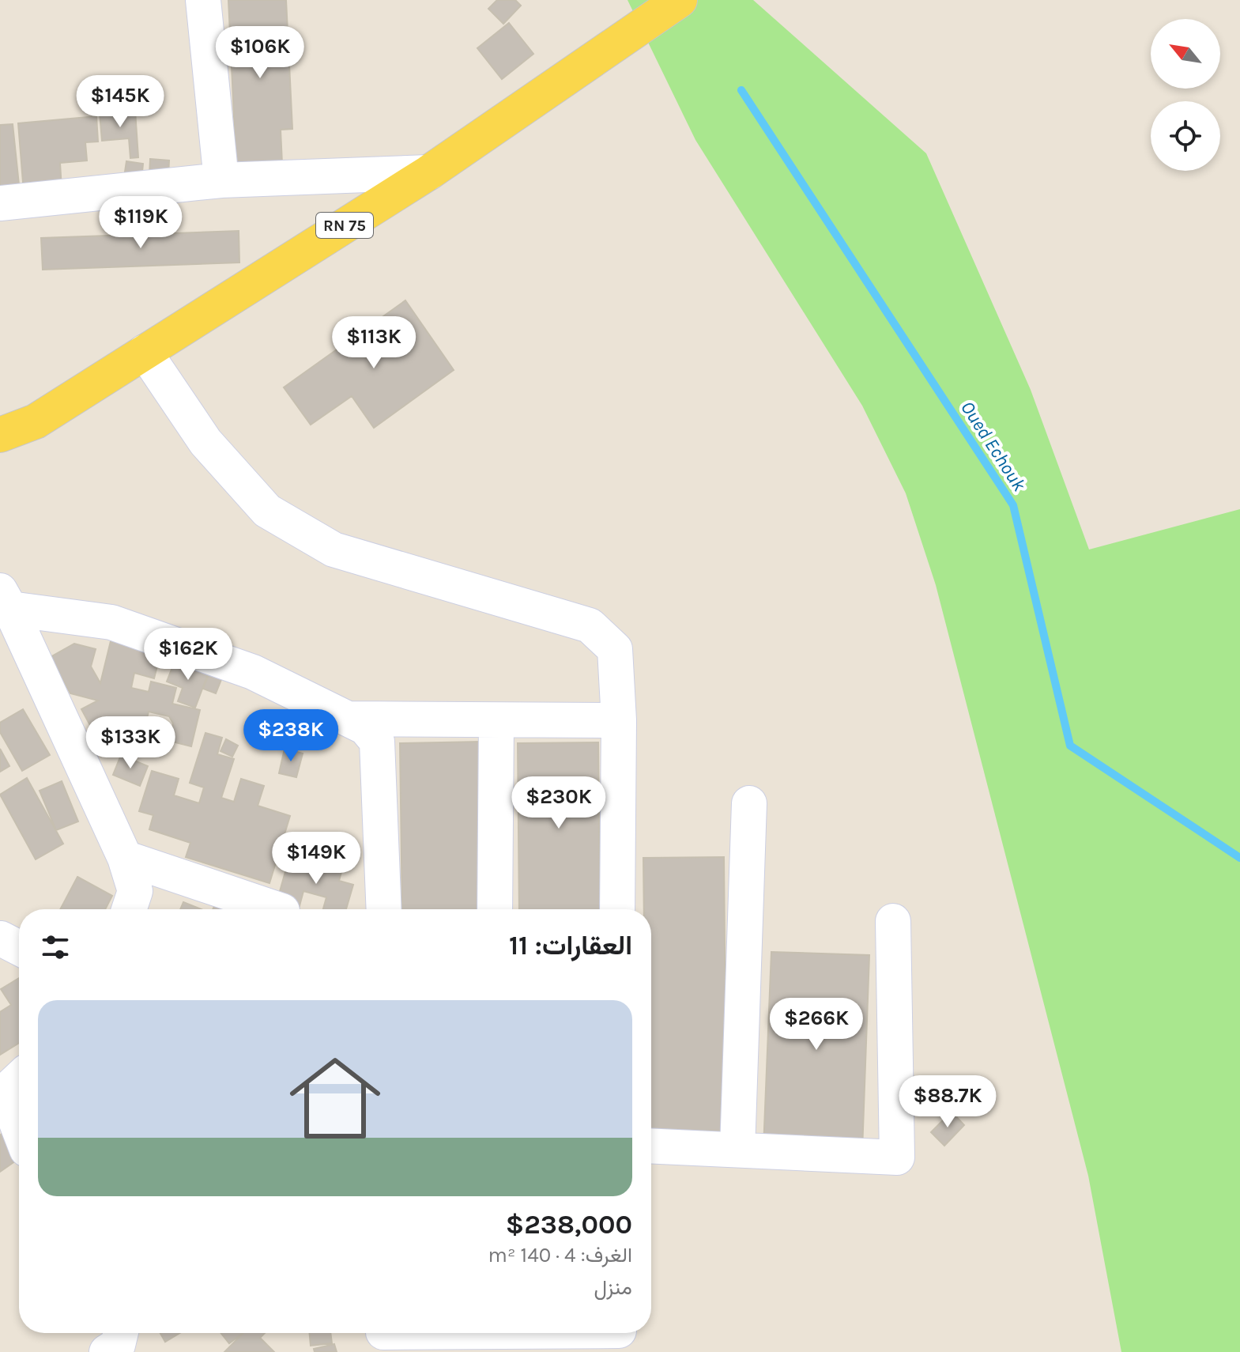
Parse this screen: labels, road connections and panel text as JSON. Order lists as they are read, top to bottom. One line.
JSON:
{"streets":{"main road":["RN 75"]},"water":["Oued Echouk"],"north":"top left","page":{"price":["$106K","$145K","$119K","$113K","$162K","$238K","$133K","$230K","$149K","$266K","$88.7K"],"heading":"العقارات: 11","list":[{"name":"$238,000","note":"الغرف: 4 · 140 m² · منزل"}]}}
